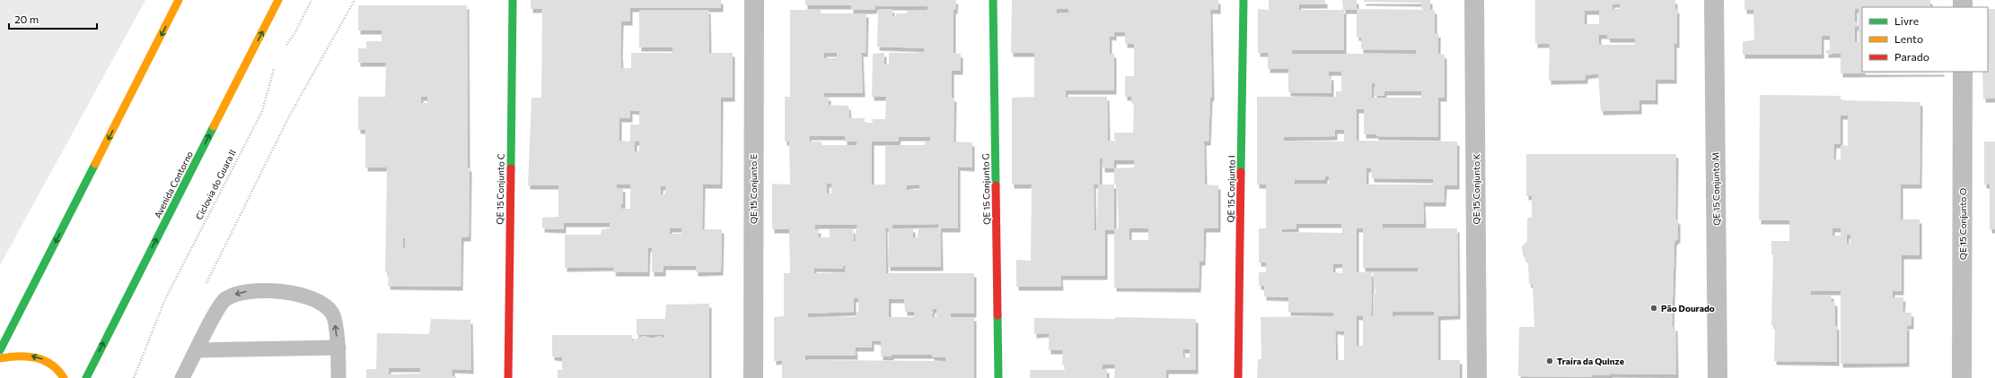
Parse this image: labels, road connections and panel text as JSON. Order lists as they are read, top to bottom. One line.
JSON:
{"streets":{"street":["Avenida Contorno","QE 15 Conjunto C","QE 15 Conjunto E","QE 15 Conjunto G","QE 15 Conjunto I","QE 15 Conjunto K","QE 15 Conjunto M","QE 15 Conjunto O"],"path":["Ciclovia do Guara II"]},"one_way":["Avenida Contorno"],"places":["Pão Dourado","Traíra da Quinze"],"legend":["Livre","Lento","Parado"],"scale_bar":"20 m"}
